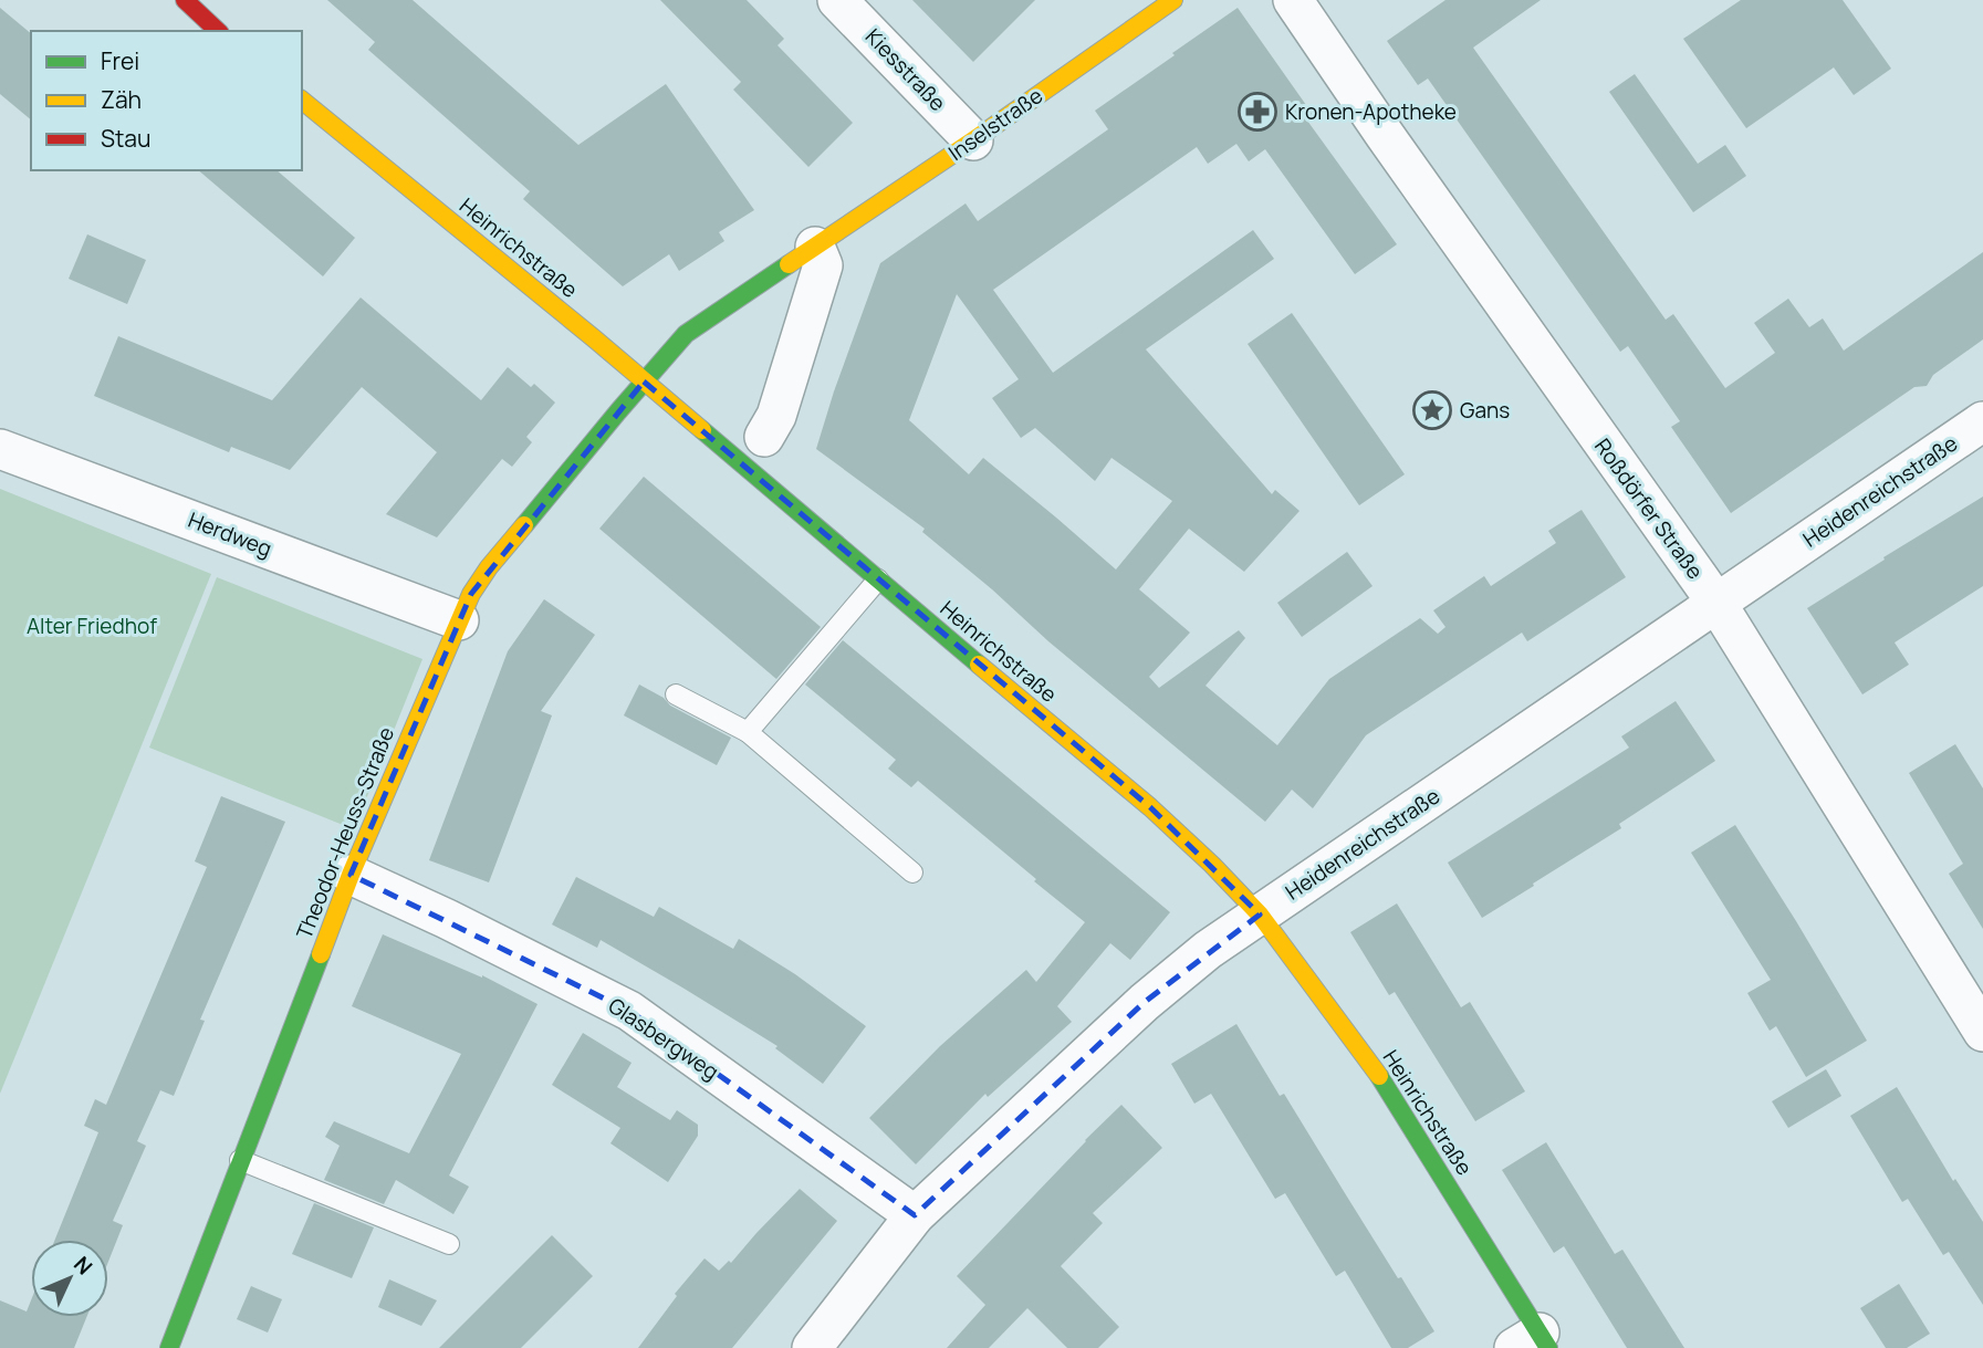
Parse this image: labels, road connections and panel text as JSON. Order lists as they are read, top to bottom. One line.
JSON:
{"streets":{"main road":["Inselstraße","Heinrichstraße","Theodor-Heuss-Straße"],"street":["Kiesstraße","Heidenreichstraße","Roßdörfer Straße","Herdweg","Glasbergweg"]},"crossings":[["Kiesstraße","Inselstraße"],["Inselstraße","Heinrichstraße"],["Inselstraße","Theodor-Heuss-Straße"],["Heinrichstraße","Heidenreichstraße"],["Heinrichstraße","Theodor-Heuss-Straße"],["Heidenreichstraße","Roßdörfer Straße"],["Heidenreichstraße","Glasbergweg"],["Herdweg","Theodor-Heuss-Straße"],["Theodor-Heuss-Straße","Glasbergweg"]],"parks":["Alter Friedhof"],"places":{"pharmacy":["Kronen-Apotheke"],"place":["Gans"]},"legend":["Frei","Zäh","Stau"],"north":"top right"}
